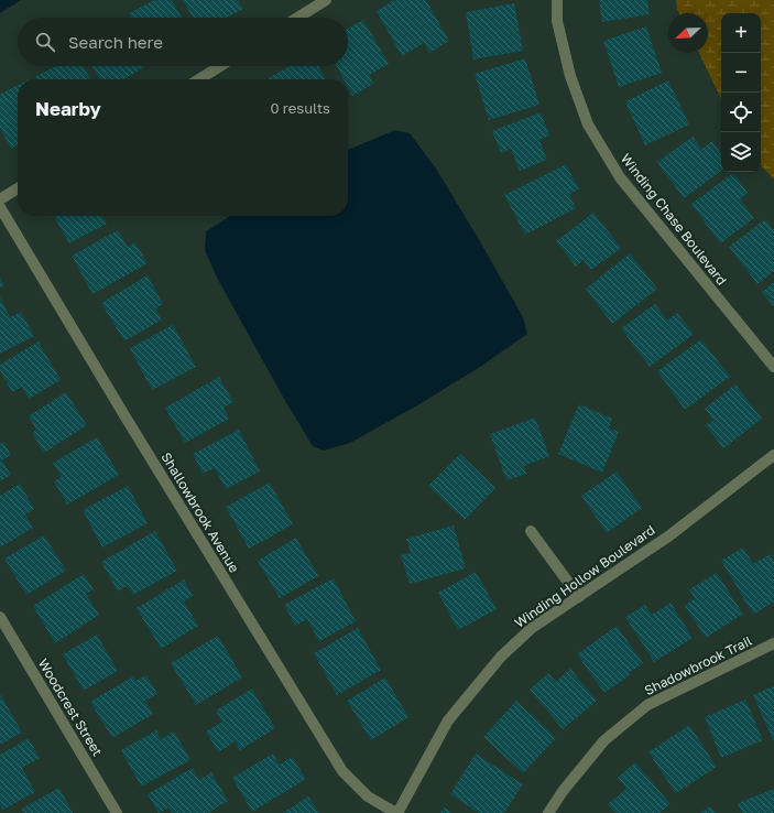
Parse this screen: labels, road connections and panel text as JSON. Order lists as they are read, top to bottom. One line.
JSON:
{"streets":{"street":["Winding Chase Boulevard","Shallowbrook Avenue","Winding Hollow Boulevard","Shadowbrook Trail","Woodcrest Street"]},"crossings":[["Shallowbrook Avenue","Winding Hollow Boulevard"]],"north":"bottom left","page":{"map_buttons":["+","−"],"search":"Search here","heading":["Nearby","0 results"]}}
